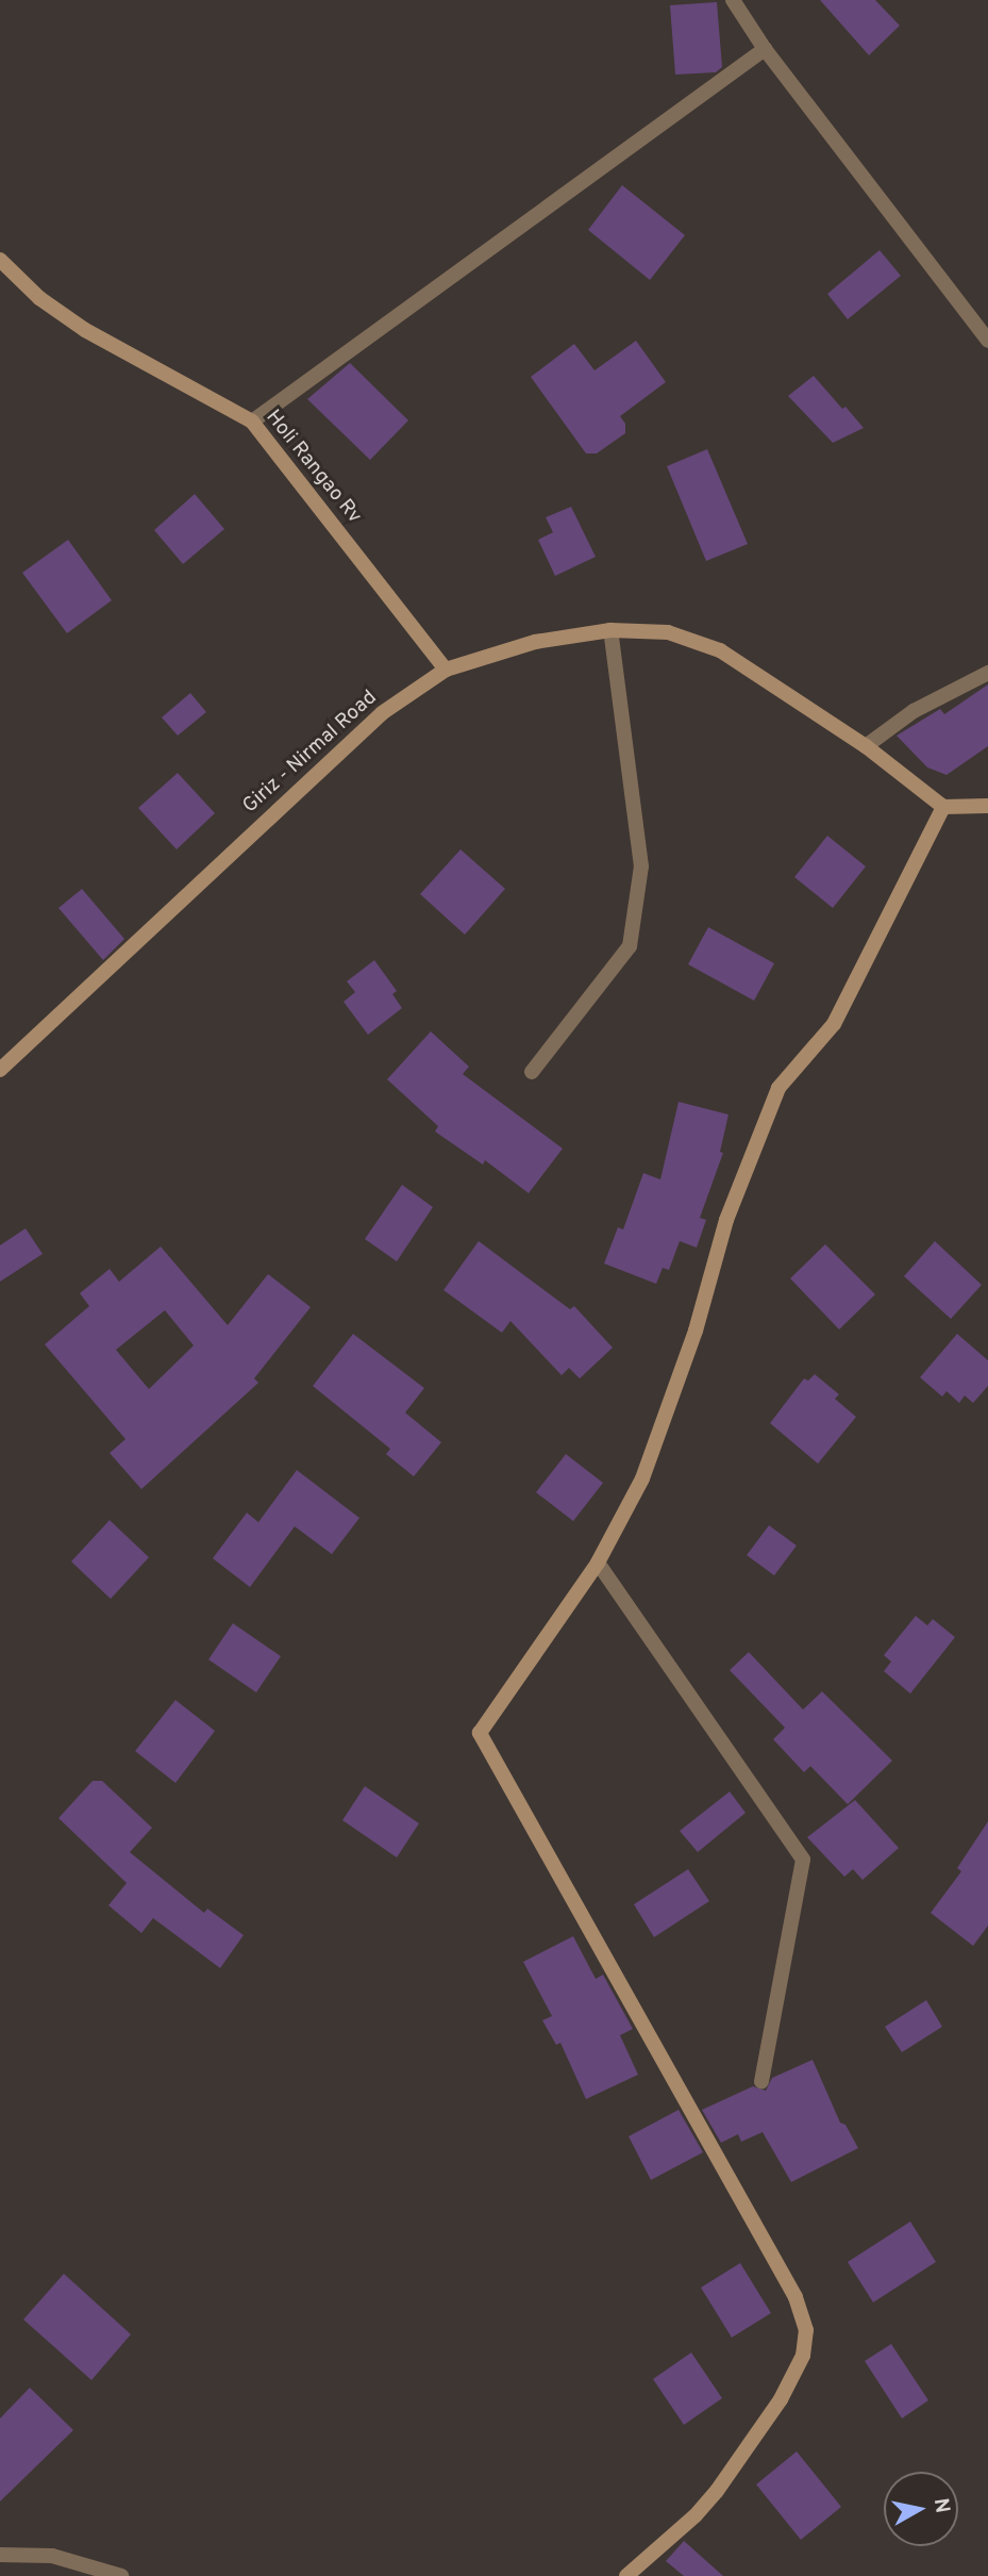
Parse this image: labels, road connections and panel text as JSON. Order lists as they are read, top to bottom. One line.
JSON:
{"streets":{"street":["Holi Rangao Rv","Giriz - Nirmal Road"]},"crossings":[["Holi Rangao Rv","Giriz - Nirmal Road"]],"north":"right"}
